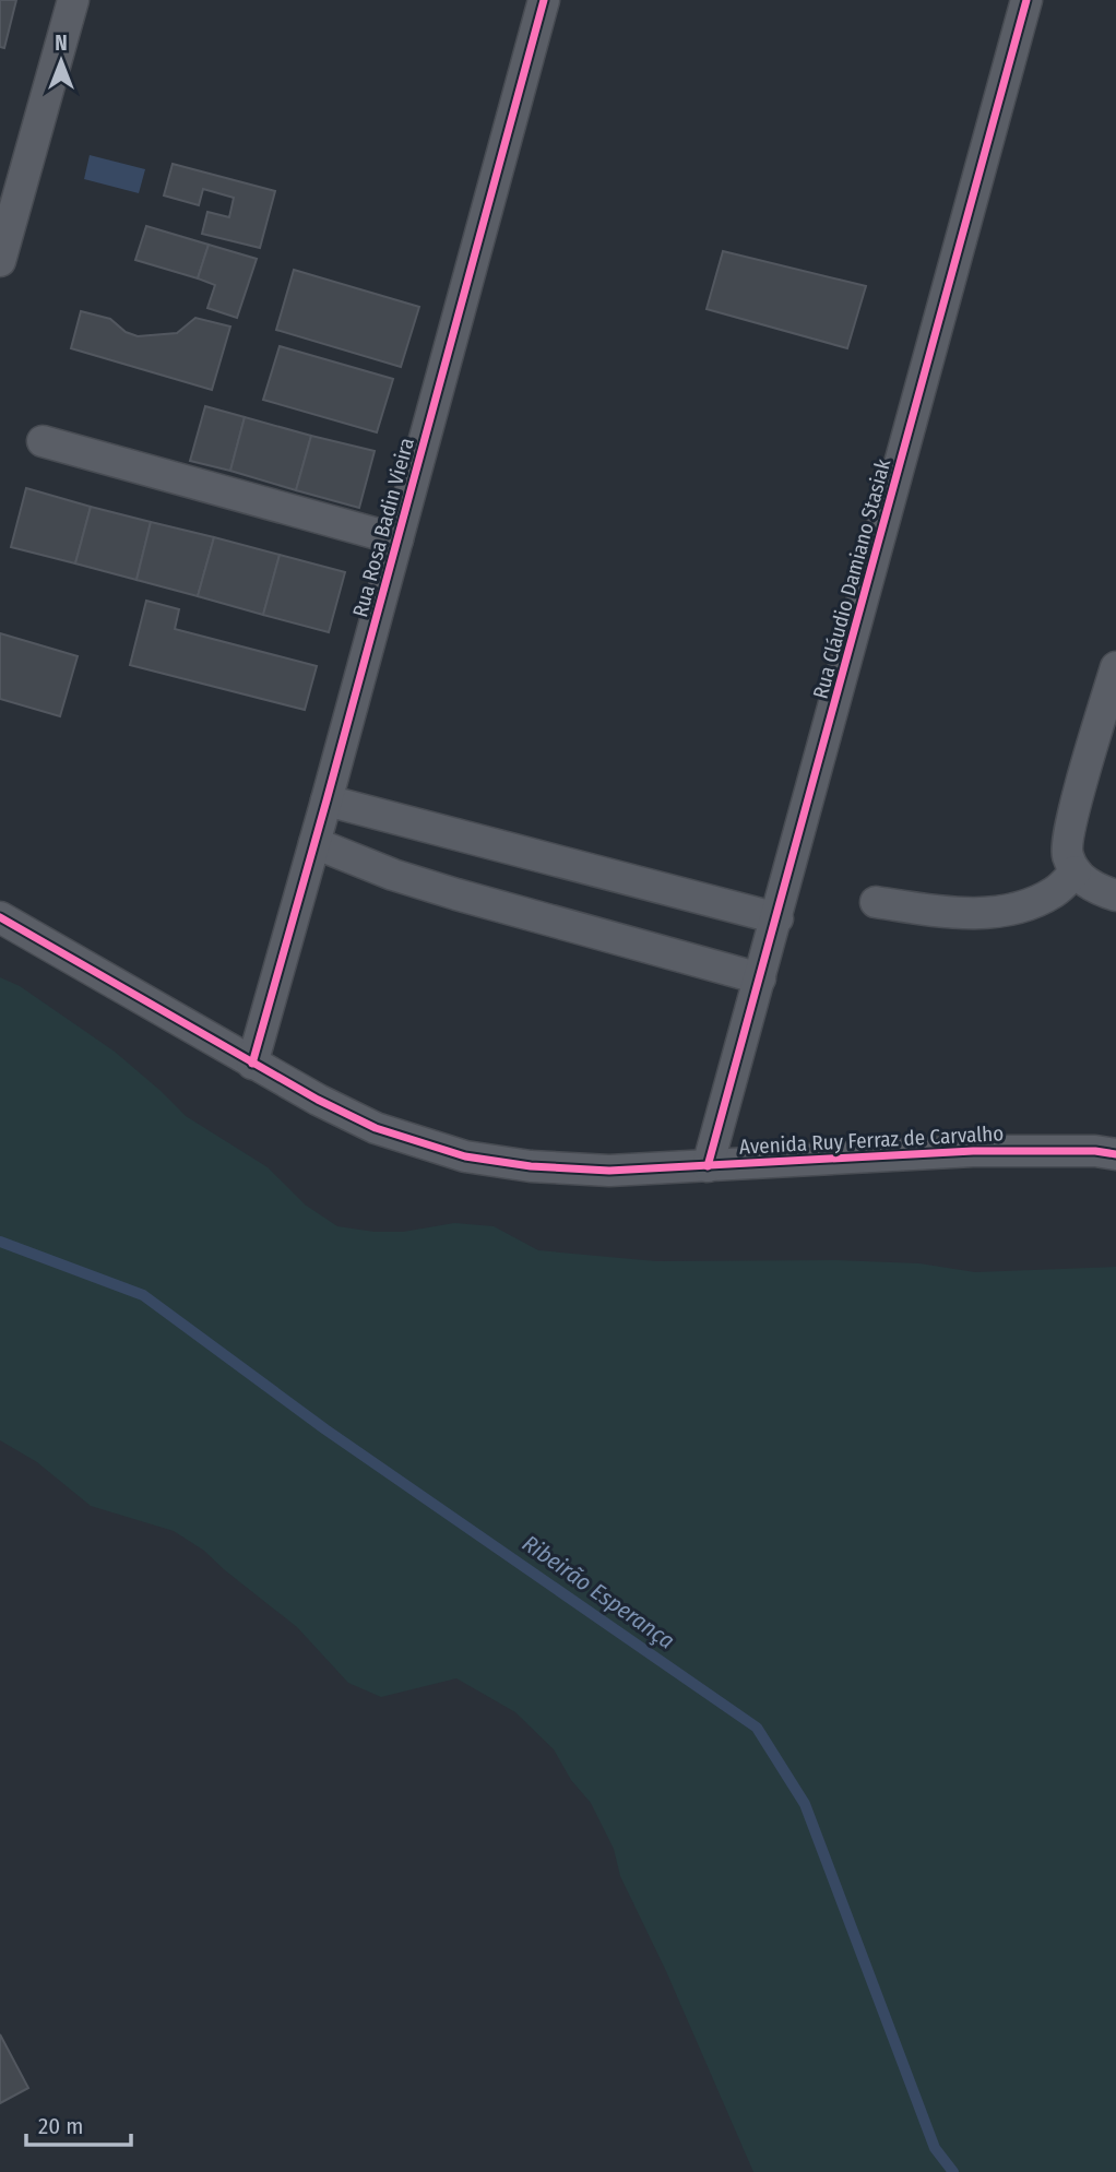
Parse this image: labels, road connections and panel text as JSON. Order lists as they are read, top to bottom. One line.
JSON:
{"streets":{"street":["Rua Rosa Badin Vieira","Rua Cláudio Damiano Stasiak","Avenida Ruy Ferraz de Carvalho"]},"crossings":[["Rua Rosa Badin Vieira","Avenida Ruy Ferraz de Carvalho"],["Rua Cláudio Damiano Stasiak","Avenida Ruy Ferraz de Carvalho"]],"water":["Ribeirão Esperança"],"scale_bar":"20 m","north":"top"}
